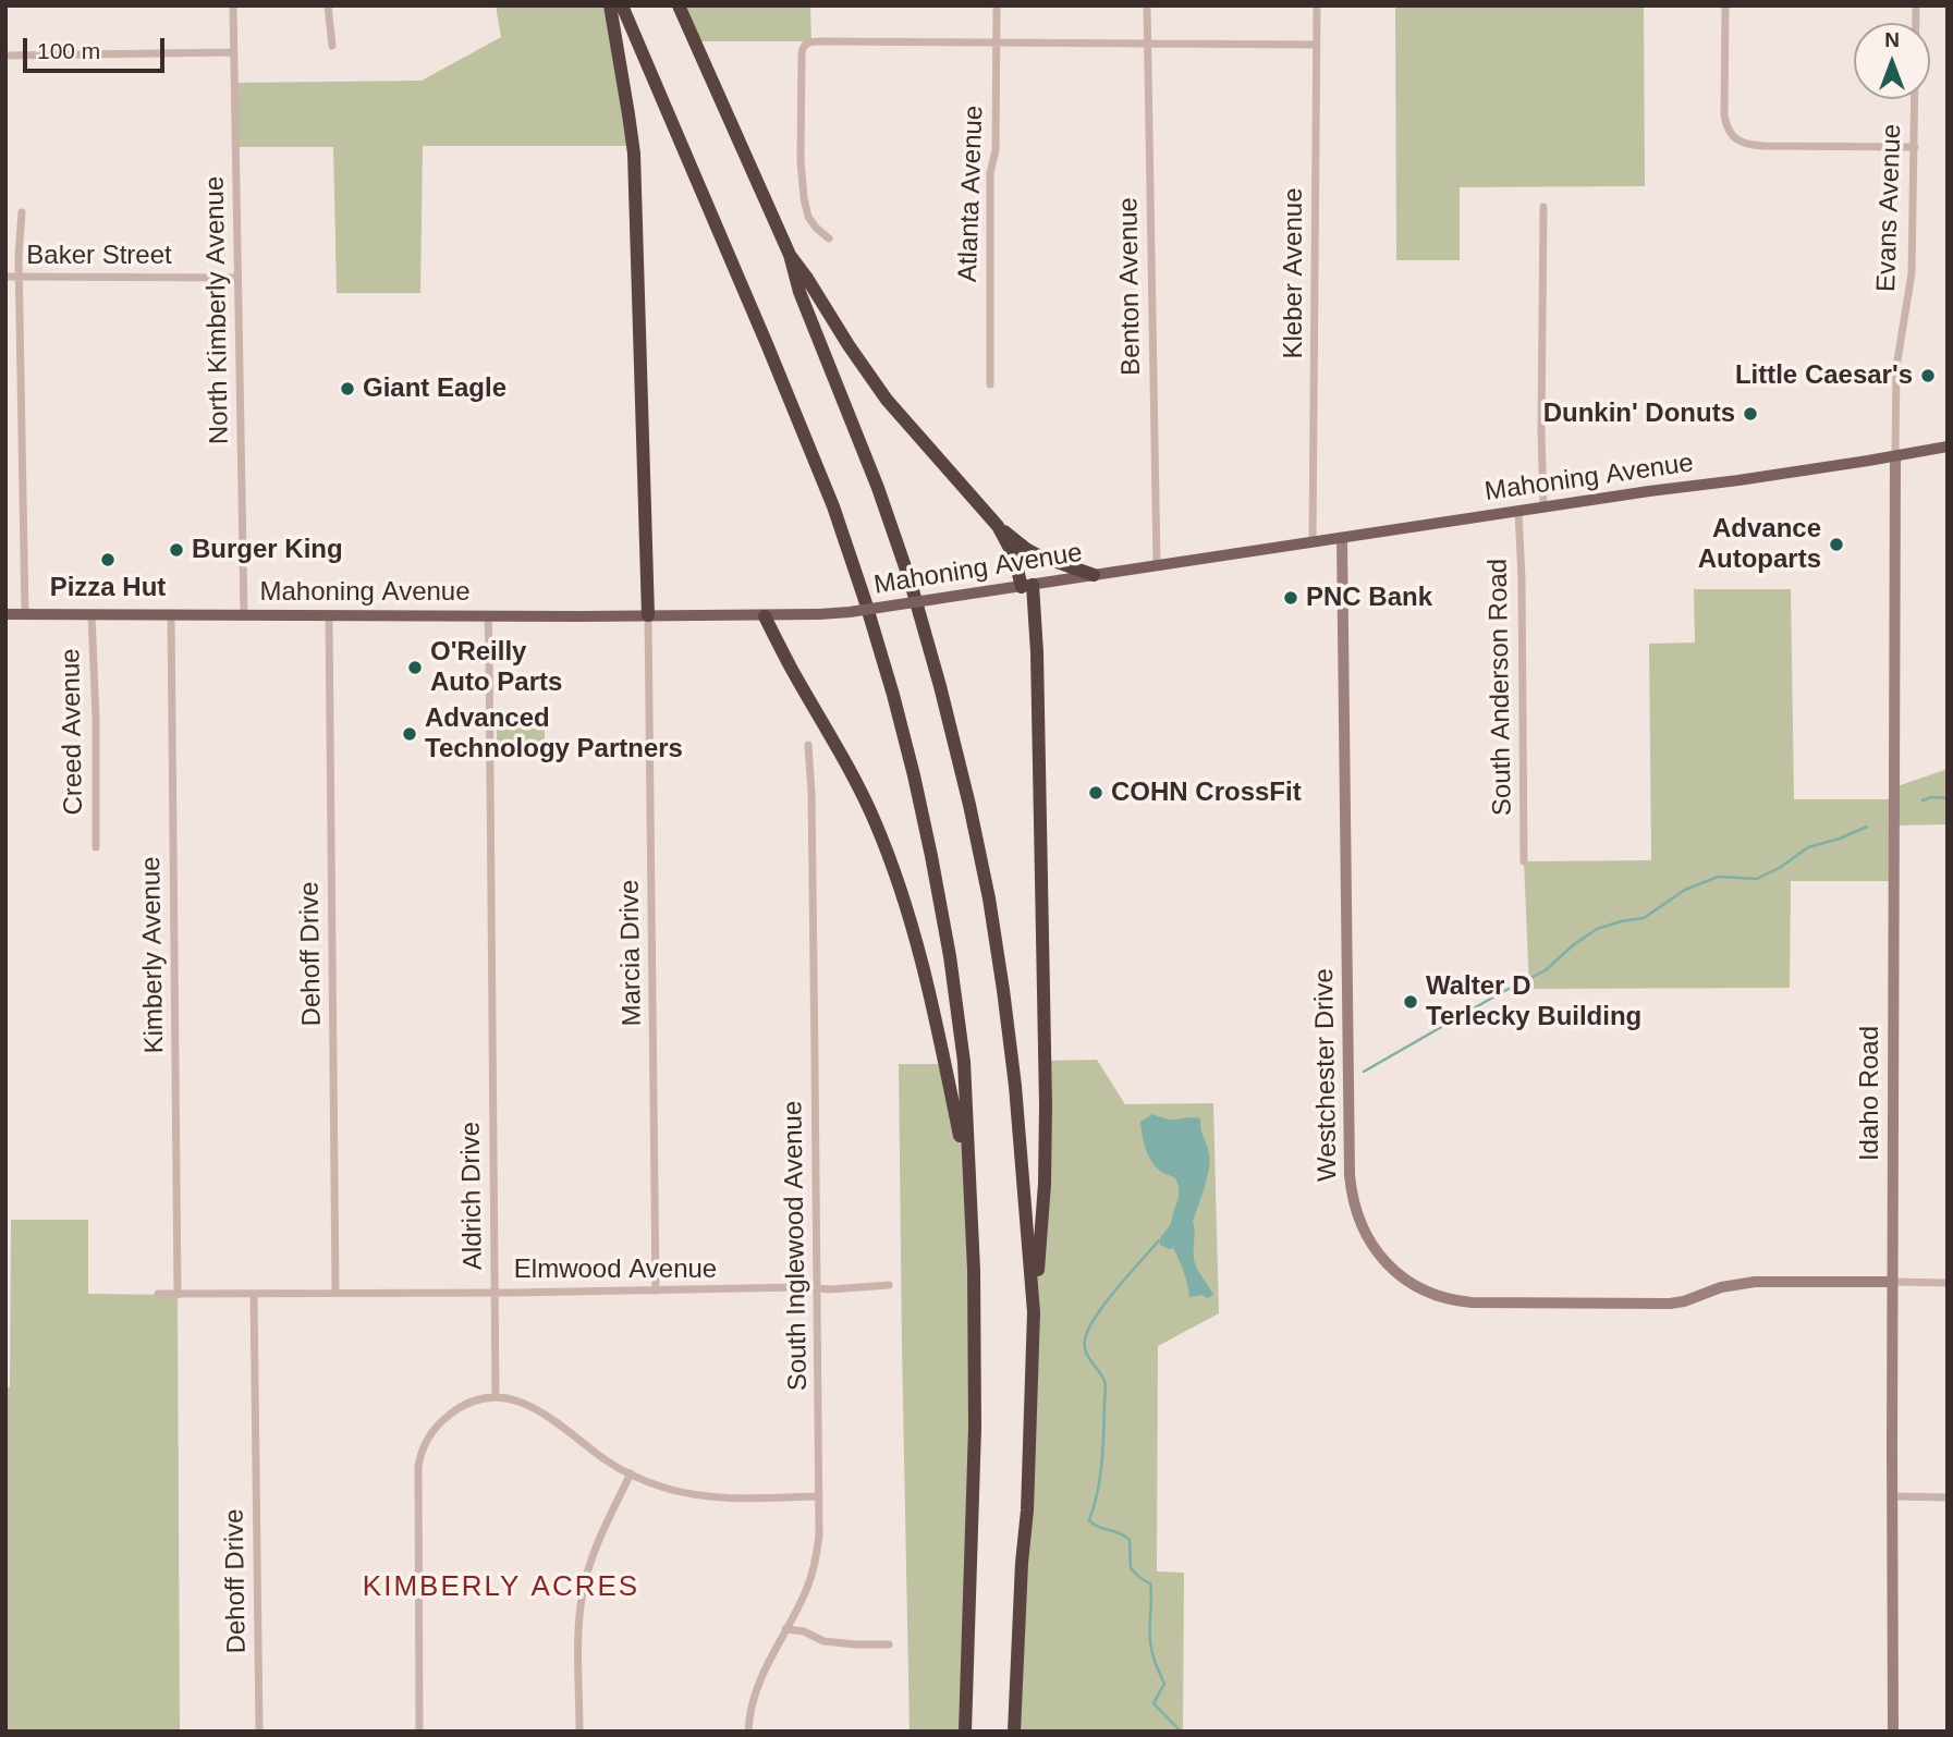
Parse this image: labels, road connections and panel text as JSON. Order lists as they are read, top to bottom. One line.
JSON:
{"streets":{"main road":["Mahoning Avenue"],"street":["Atlanta Avenue","Evans Avenue","Baker Street","Kleber Avenue","Benton Avenue","North Kimberly Avenue","South Anderson Road","Creed Avenue","Marcia Drive","Dehoff Drive","Kimberly Avenue","Westchester Drive","Idaho Road","Aldrich Drive","South Inglewood Avenue","Elmwood Avenue"]},"crossings":[["Evans Avenue","Mahoning Avenue"],["Evans Avenue","Idaho Road"],["Baker Street","North Kimberly Avenue"],["Kleber Avenue","Mahoning Avenue"],["Benton Avenue","Mahoning Avenue"],["North Kimberly Avenue","Mahoning Avenue"],["Mahoning Avenue","South Anderson Road"],["Mahoning Avenue","Creed Avenue"],["Mahoning Avenue","Marcia Drive"],["Mahoning Avenue","Dehoff Drive"],["Mahoning Avenue","Kimberly Avenue"],["Mahoning Avenue","Westchester Drive"],["Mahoning Avenue","Idaho Road"],["Mahoning Avenue","Aldrich Drive"],["Marcia Drive","Elmwood Avenue"],["Dehoff Drive","Elmwood Avenue"],["Kimberly Avenue","Elmwood Avenue"],["Westchester Drive","Idaho Road"],["Aldrich Drive","Elmwood Avenue"],["South Inglewood Avenue","Elmwood Avenue"]],"districts":["KIMBERLY ACRES"],"places":["Little Caesar's","Giant Eagle","Dunkin' Donuts","Advance Autoparts","Burger King","Pizza Hut","PNC Bank","O'Reilly Auto Parts","Advanced Technology Partners","COHN CrossFit","Walter D Terlecky Building"],"scale_bar":"100 m","north":"top"}
